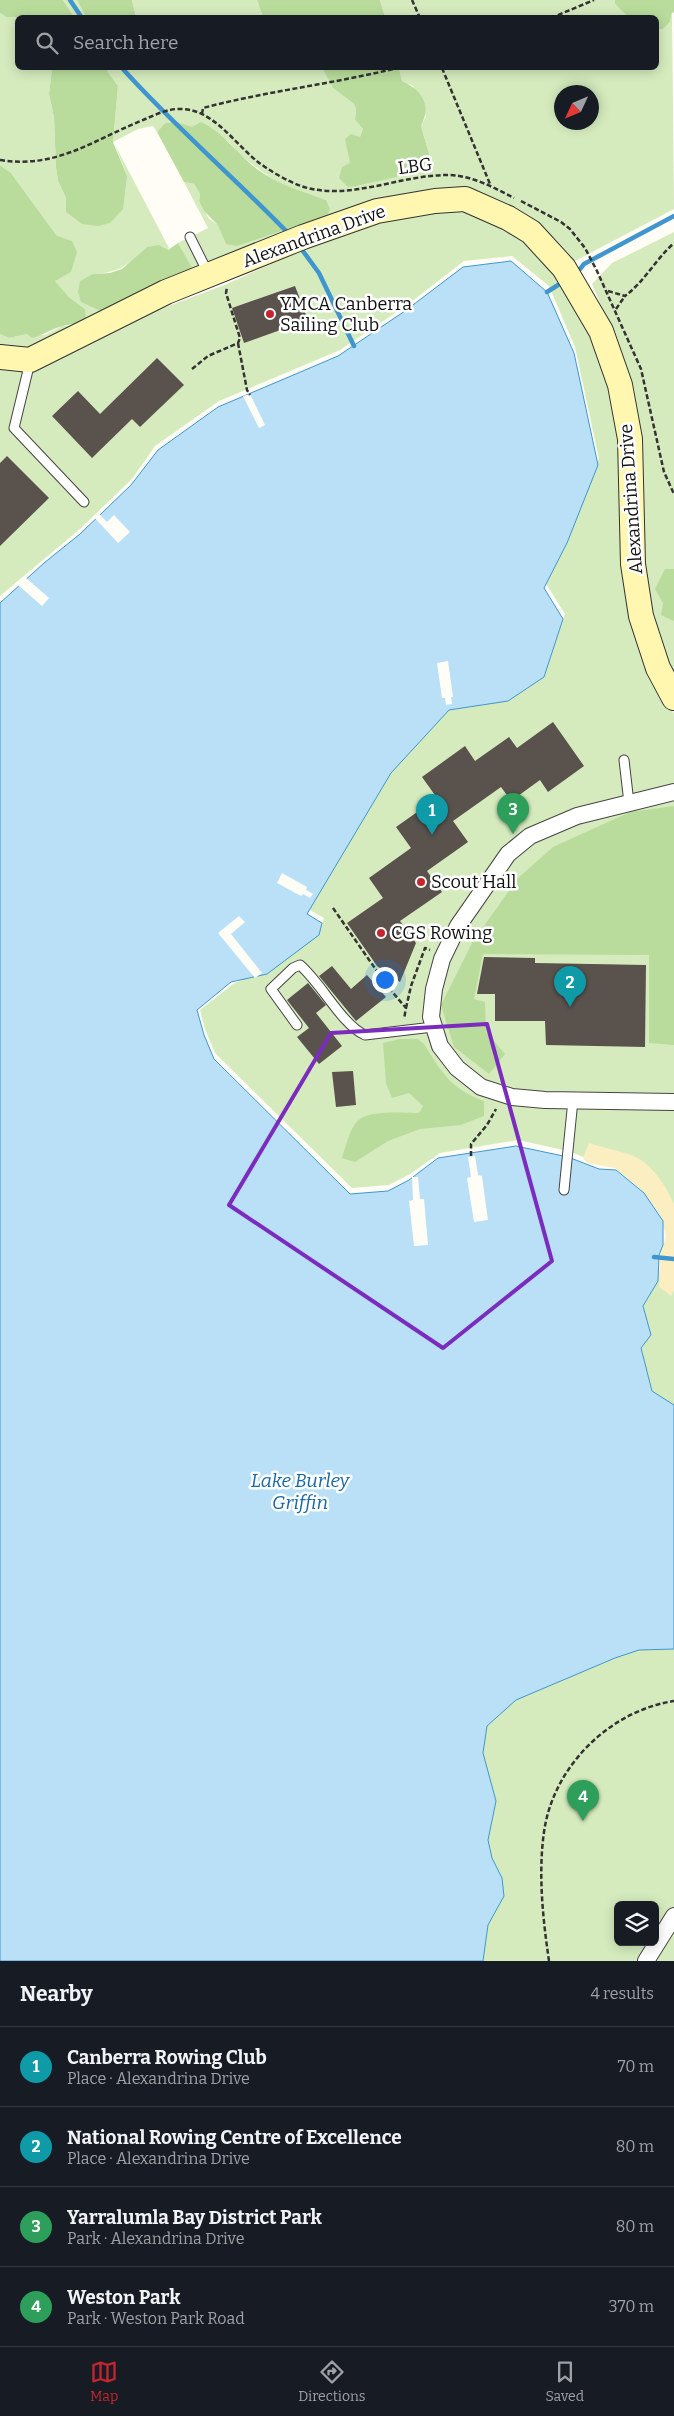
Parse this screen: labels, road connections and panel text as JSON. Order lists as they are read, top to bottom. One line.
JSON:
{"streets":{"main road":["Alexandrina Drive"],"path":["LBG"]},"water":["Lake Burley Griffin"],"places":["YMCA Canberra Sailing Club","Scout Hall","CGS Rowing"],"north":"bottom left","page":{"search":"Search here","pins":["3","1","2","4"],"heading":["Nearby","4 results"],"list":[{"mark":"1","name":"Canberra Rowing Club","note":"Place · Alexandrina Drive","value":"70 m"},{"mark":"2","name":"National Rowing Centre of Excellence","note":"Place · Alexandrina Drive","value":"80 m"},{"mark":"3","name":"Yarralumla Bay District Park","note":"Park · Alexandrina Drive","value":"80 m"},{"mark":"4","name":"Weston Park","note":"Park · Weston Park Road","value":"370 m"}],"nav":["Map","Directions","Saved"]}}
